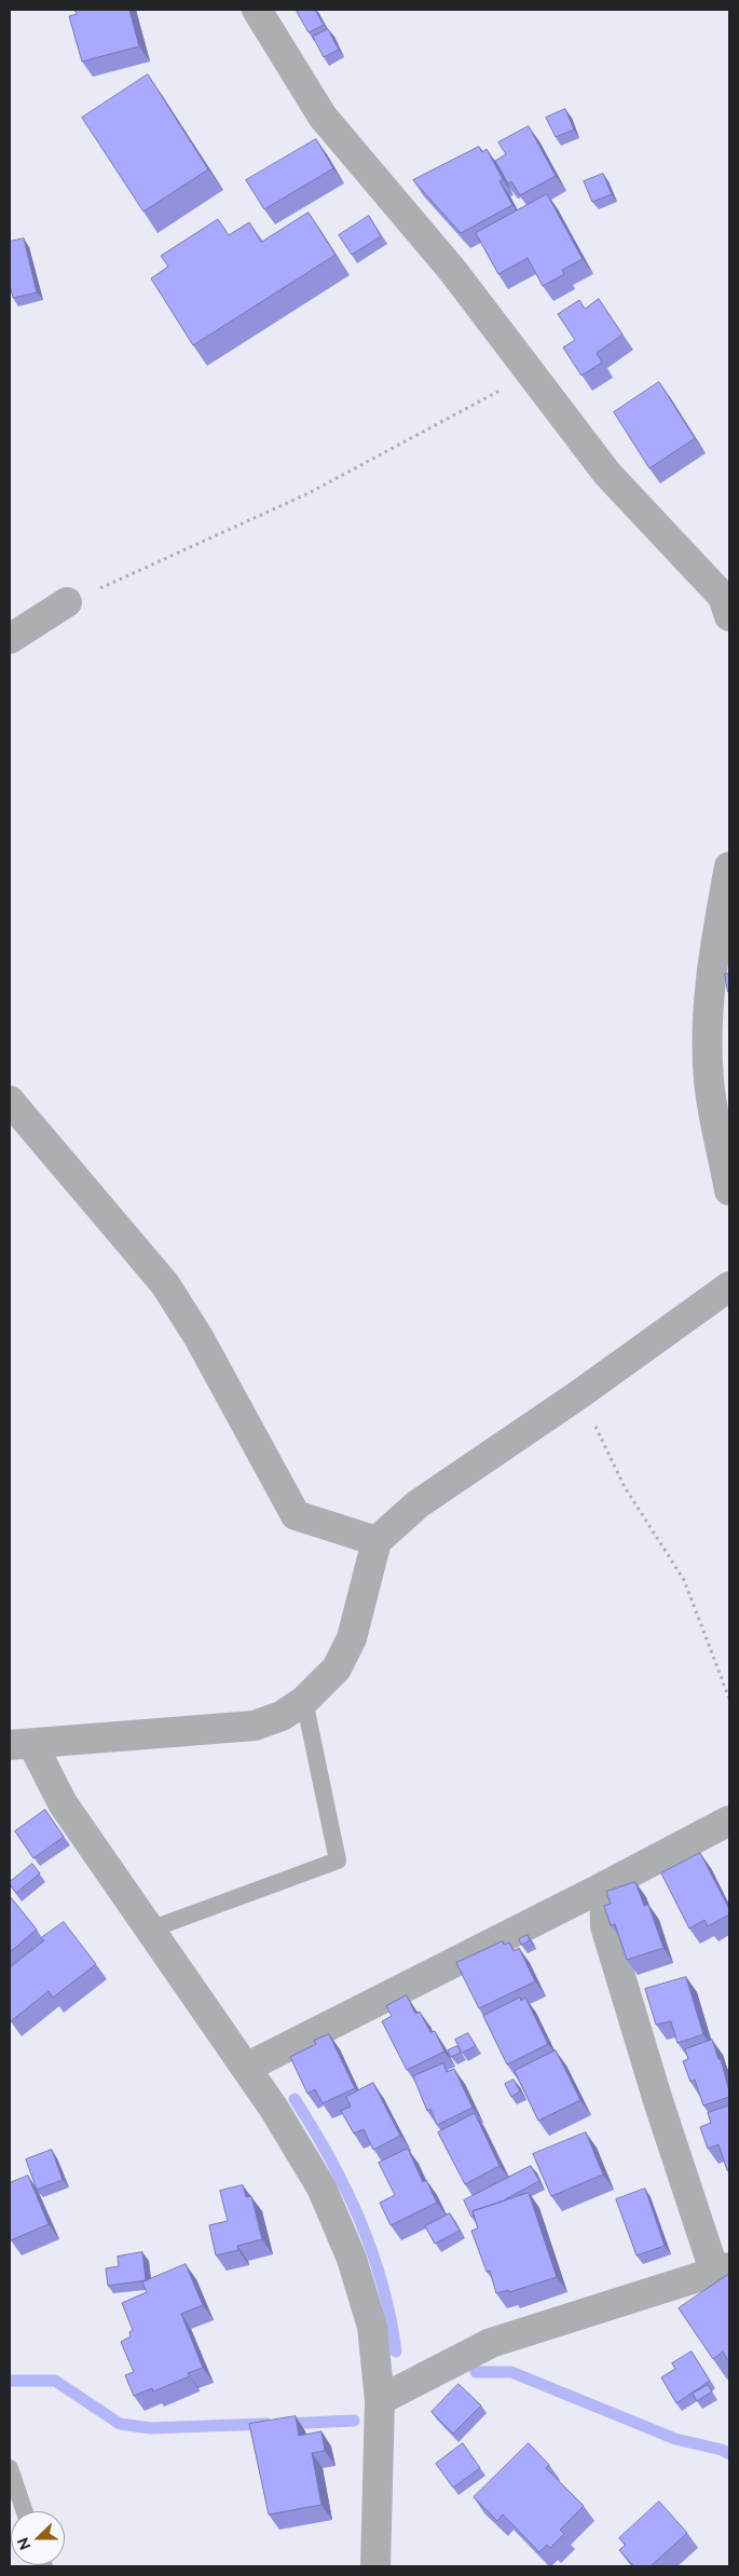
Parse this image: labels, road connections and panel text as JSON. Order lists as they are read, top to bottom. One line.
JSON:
{"north":"left"}
